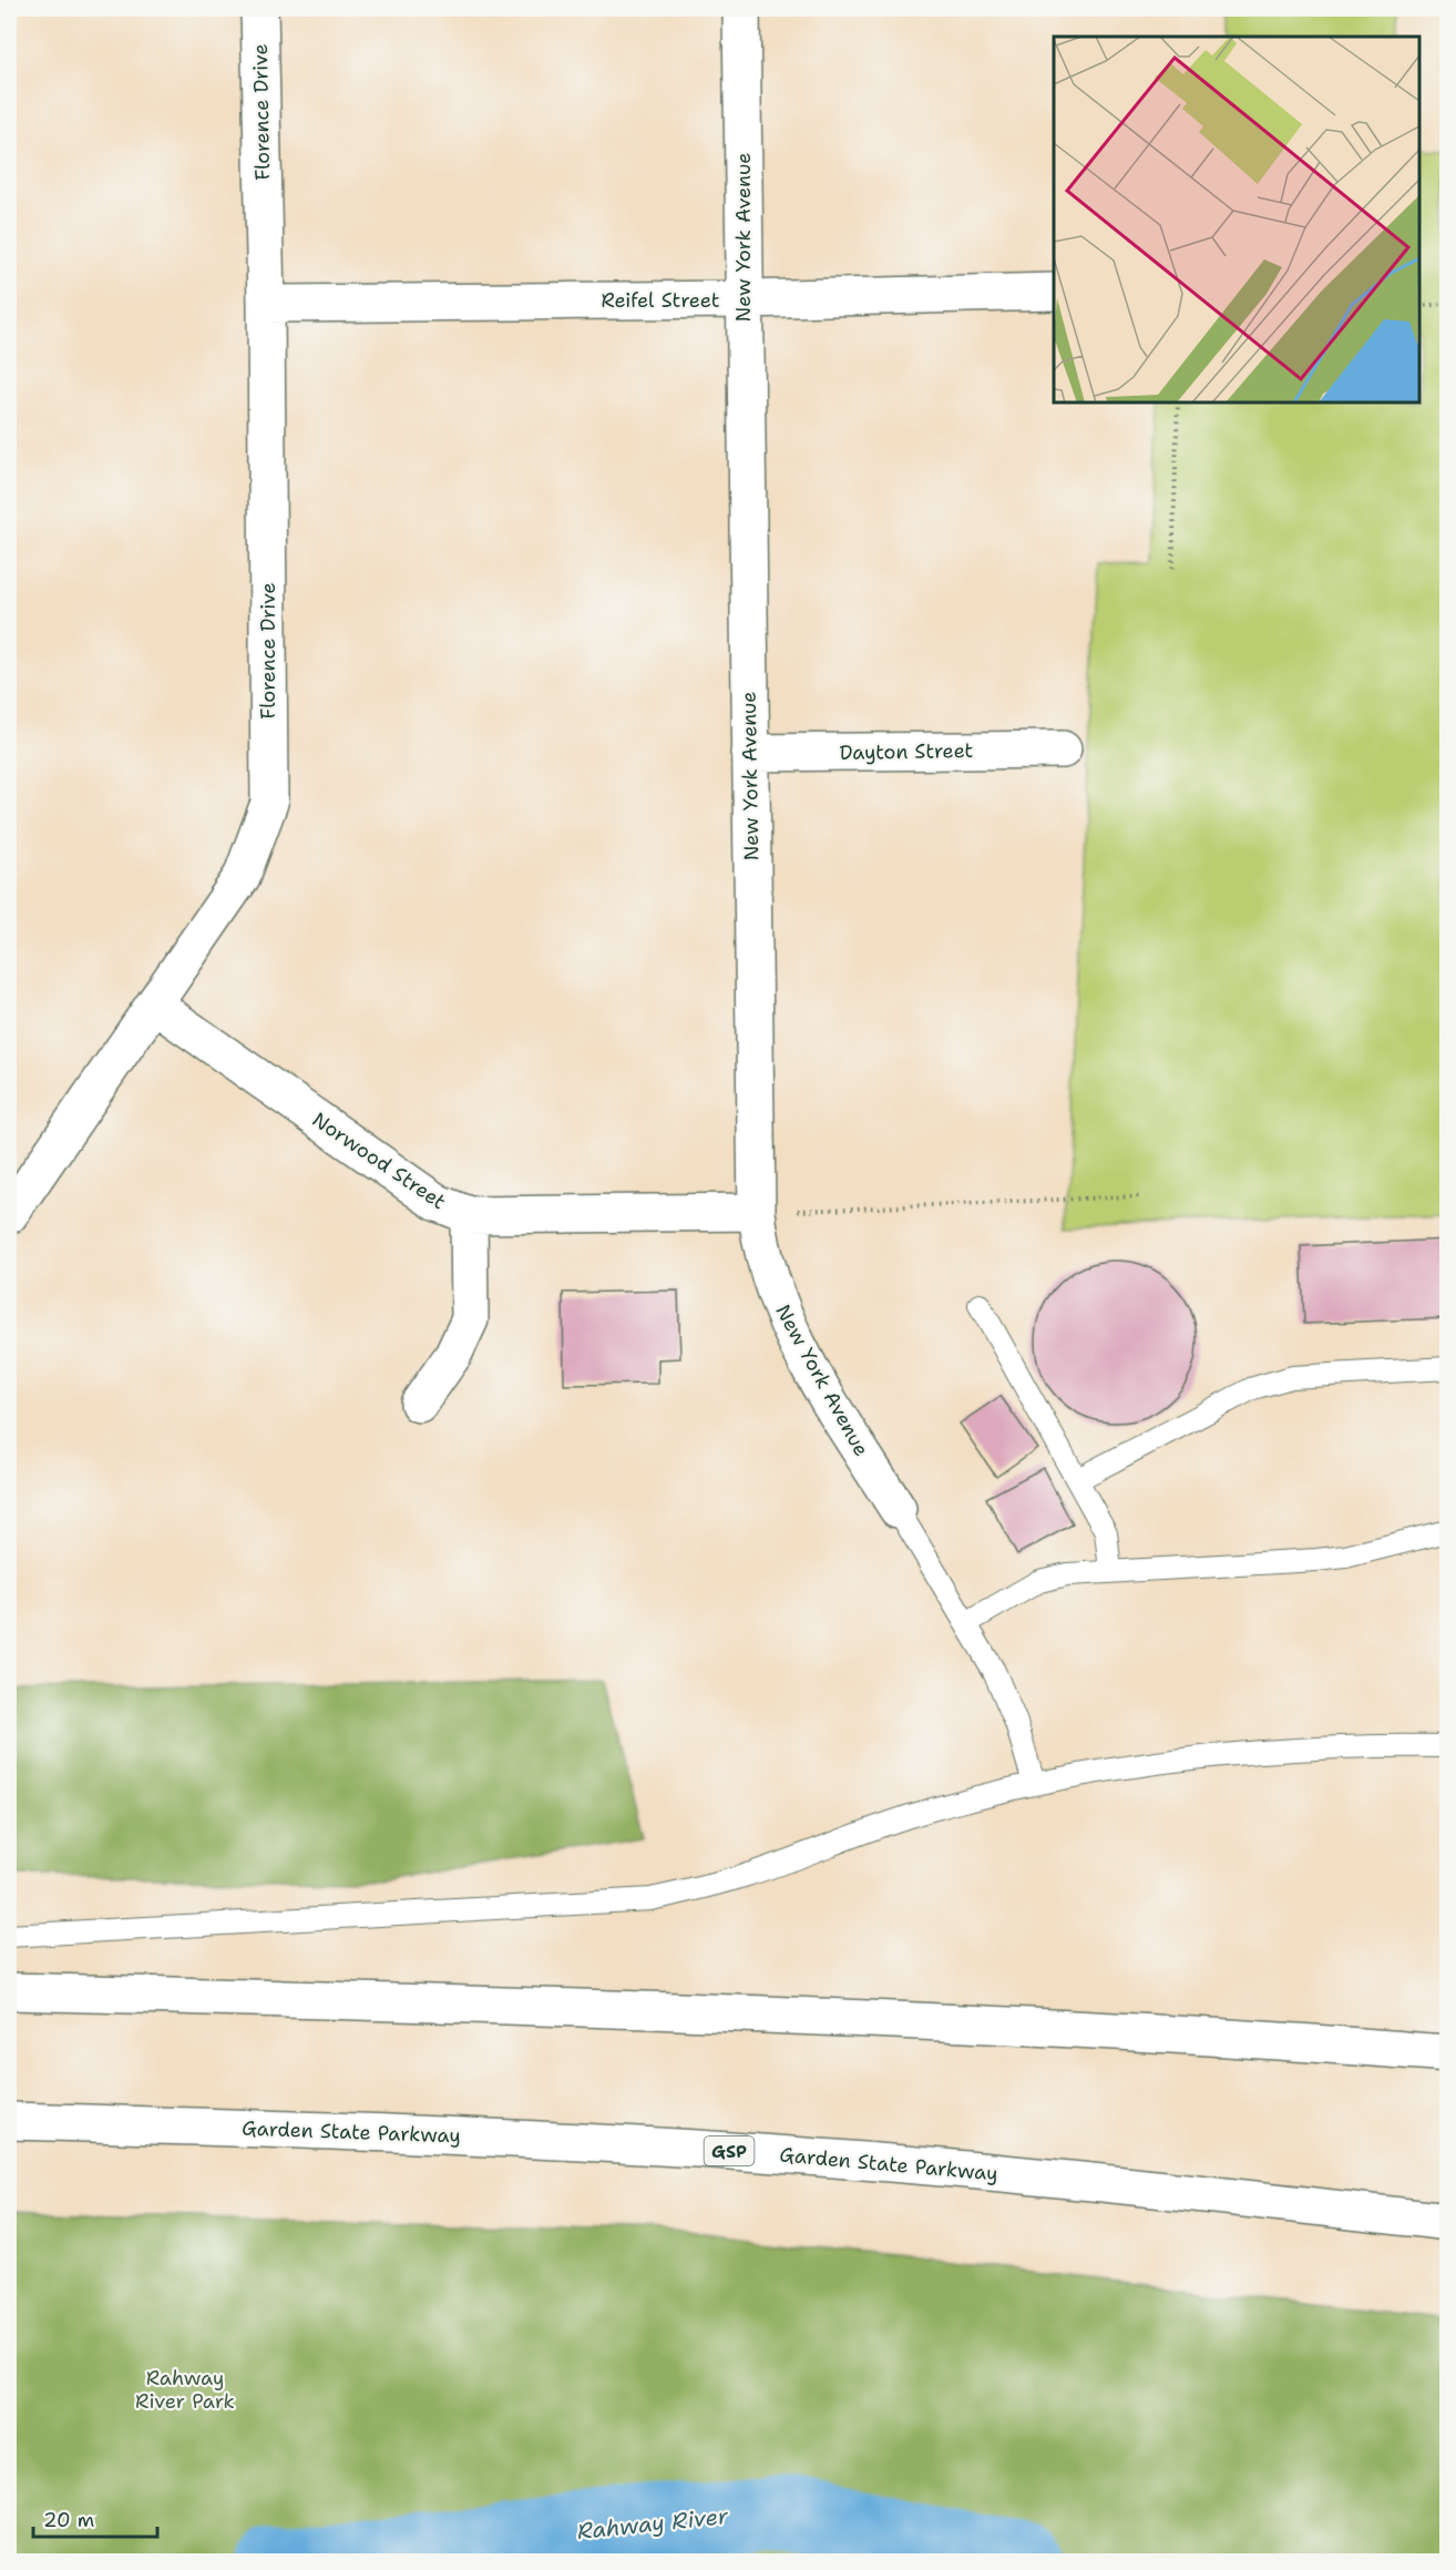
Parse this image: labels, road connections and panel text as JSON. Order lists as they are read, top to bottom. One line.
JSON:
{"streets":{"main road":["Florence Drive","New York Avenue","Reifel Street","Dayton Street","Norwood Street","Garden State Parkway","GSP"]},"crossings":[["Florence Drive","Reifel Street"],["Florence Drive","Norwood Street"],["New York Avenue","Reifel Street"],["New York Avenue","Dayton Street"],["New York Avenue","Norwood Street"]],"water":["Rahway River"],"parks":["Rahway River Park"],"scale_bar":"20 m"}
